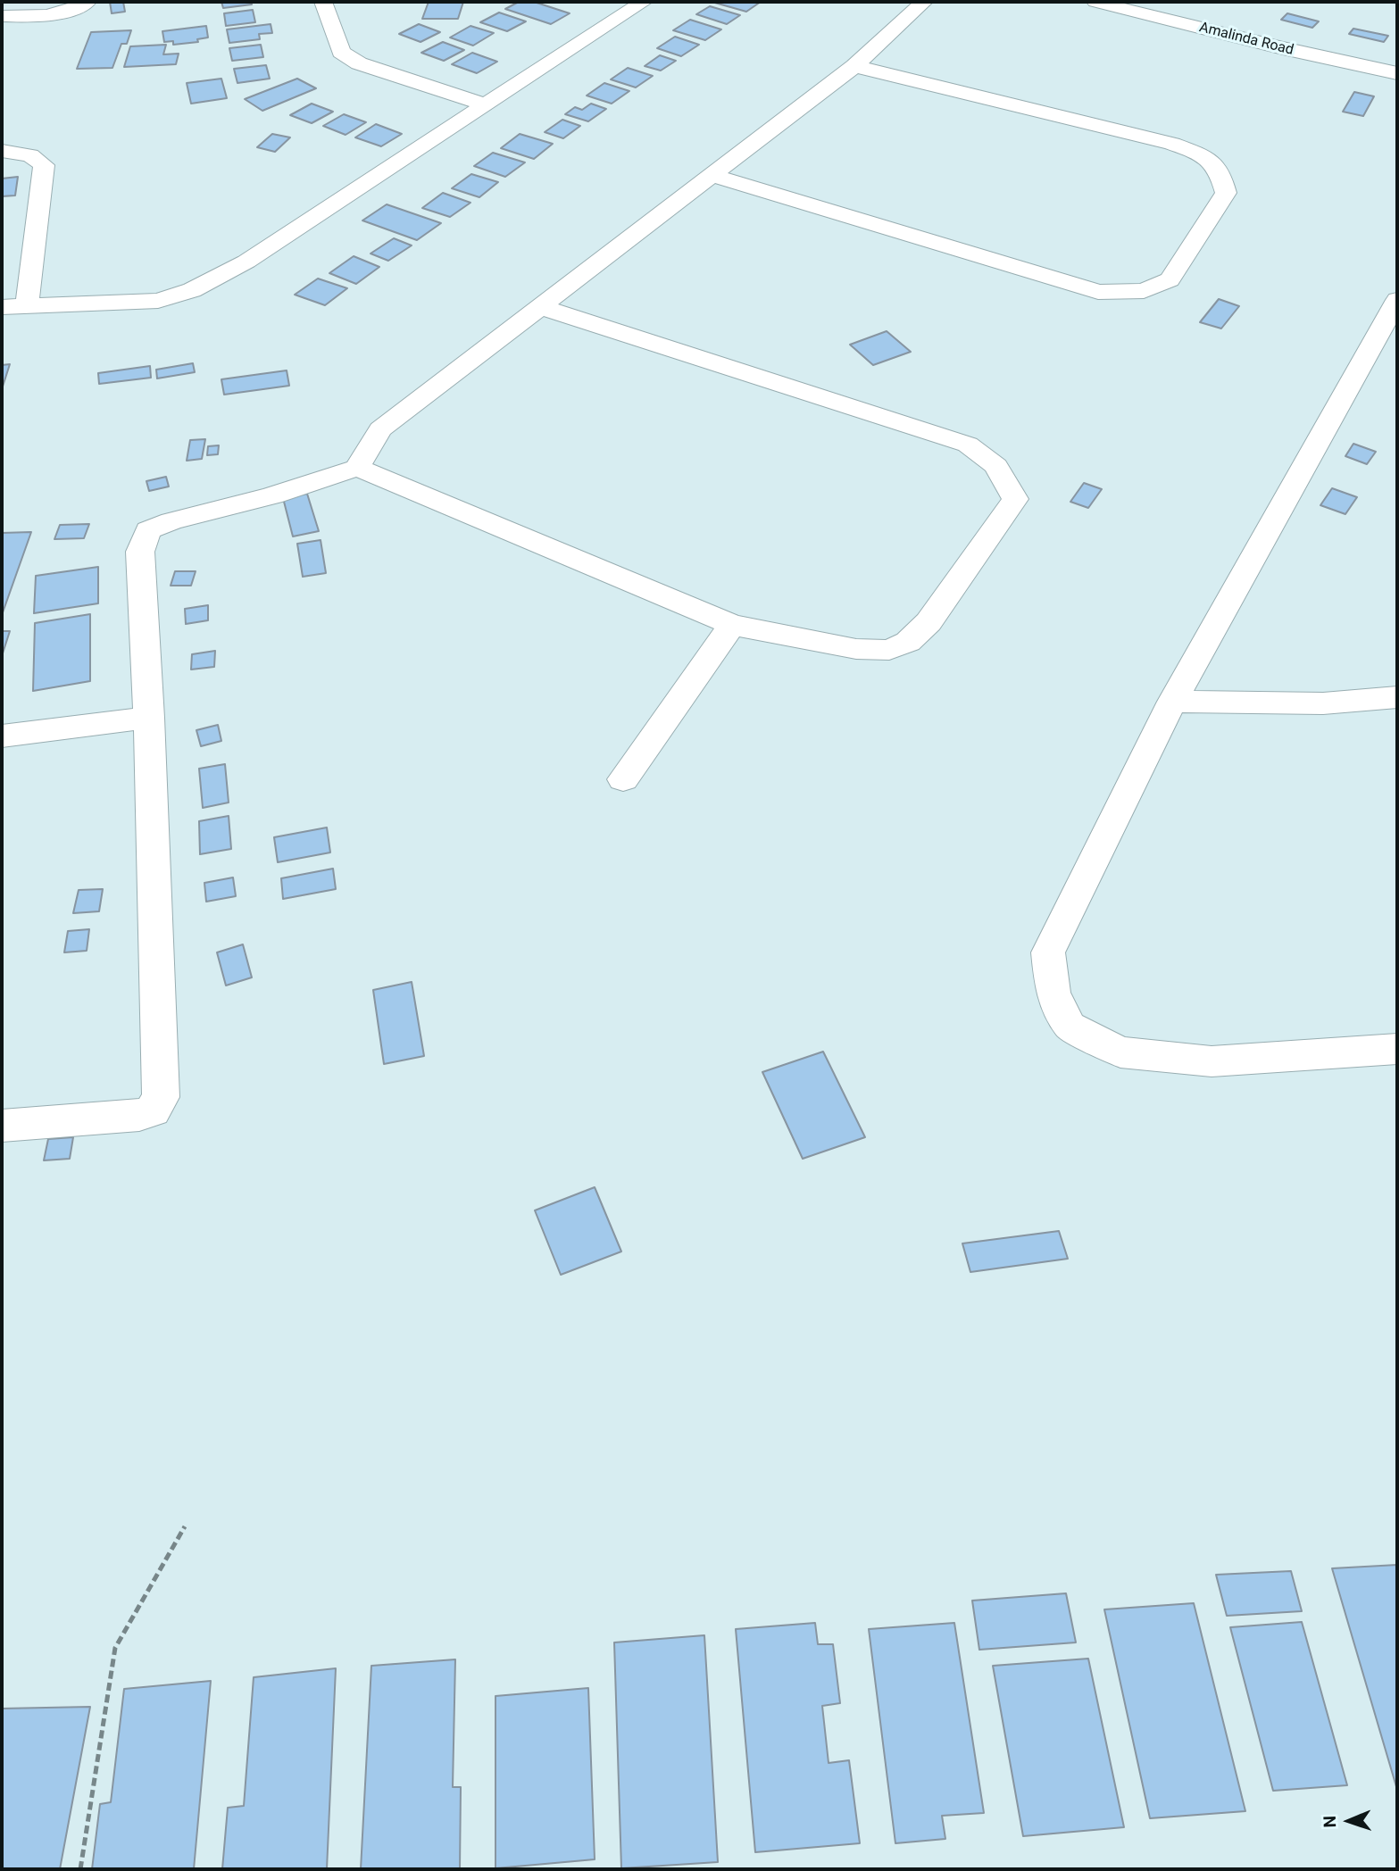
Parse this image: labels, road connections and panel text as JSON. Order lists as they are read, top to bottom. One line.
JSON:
{"streets":{"street":["Amalinda Road"]},"north":"left"}
